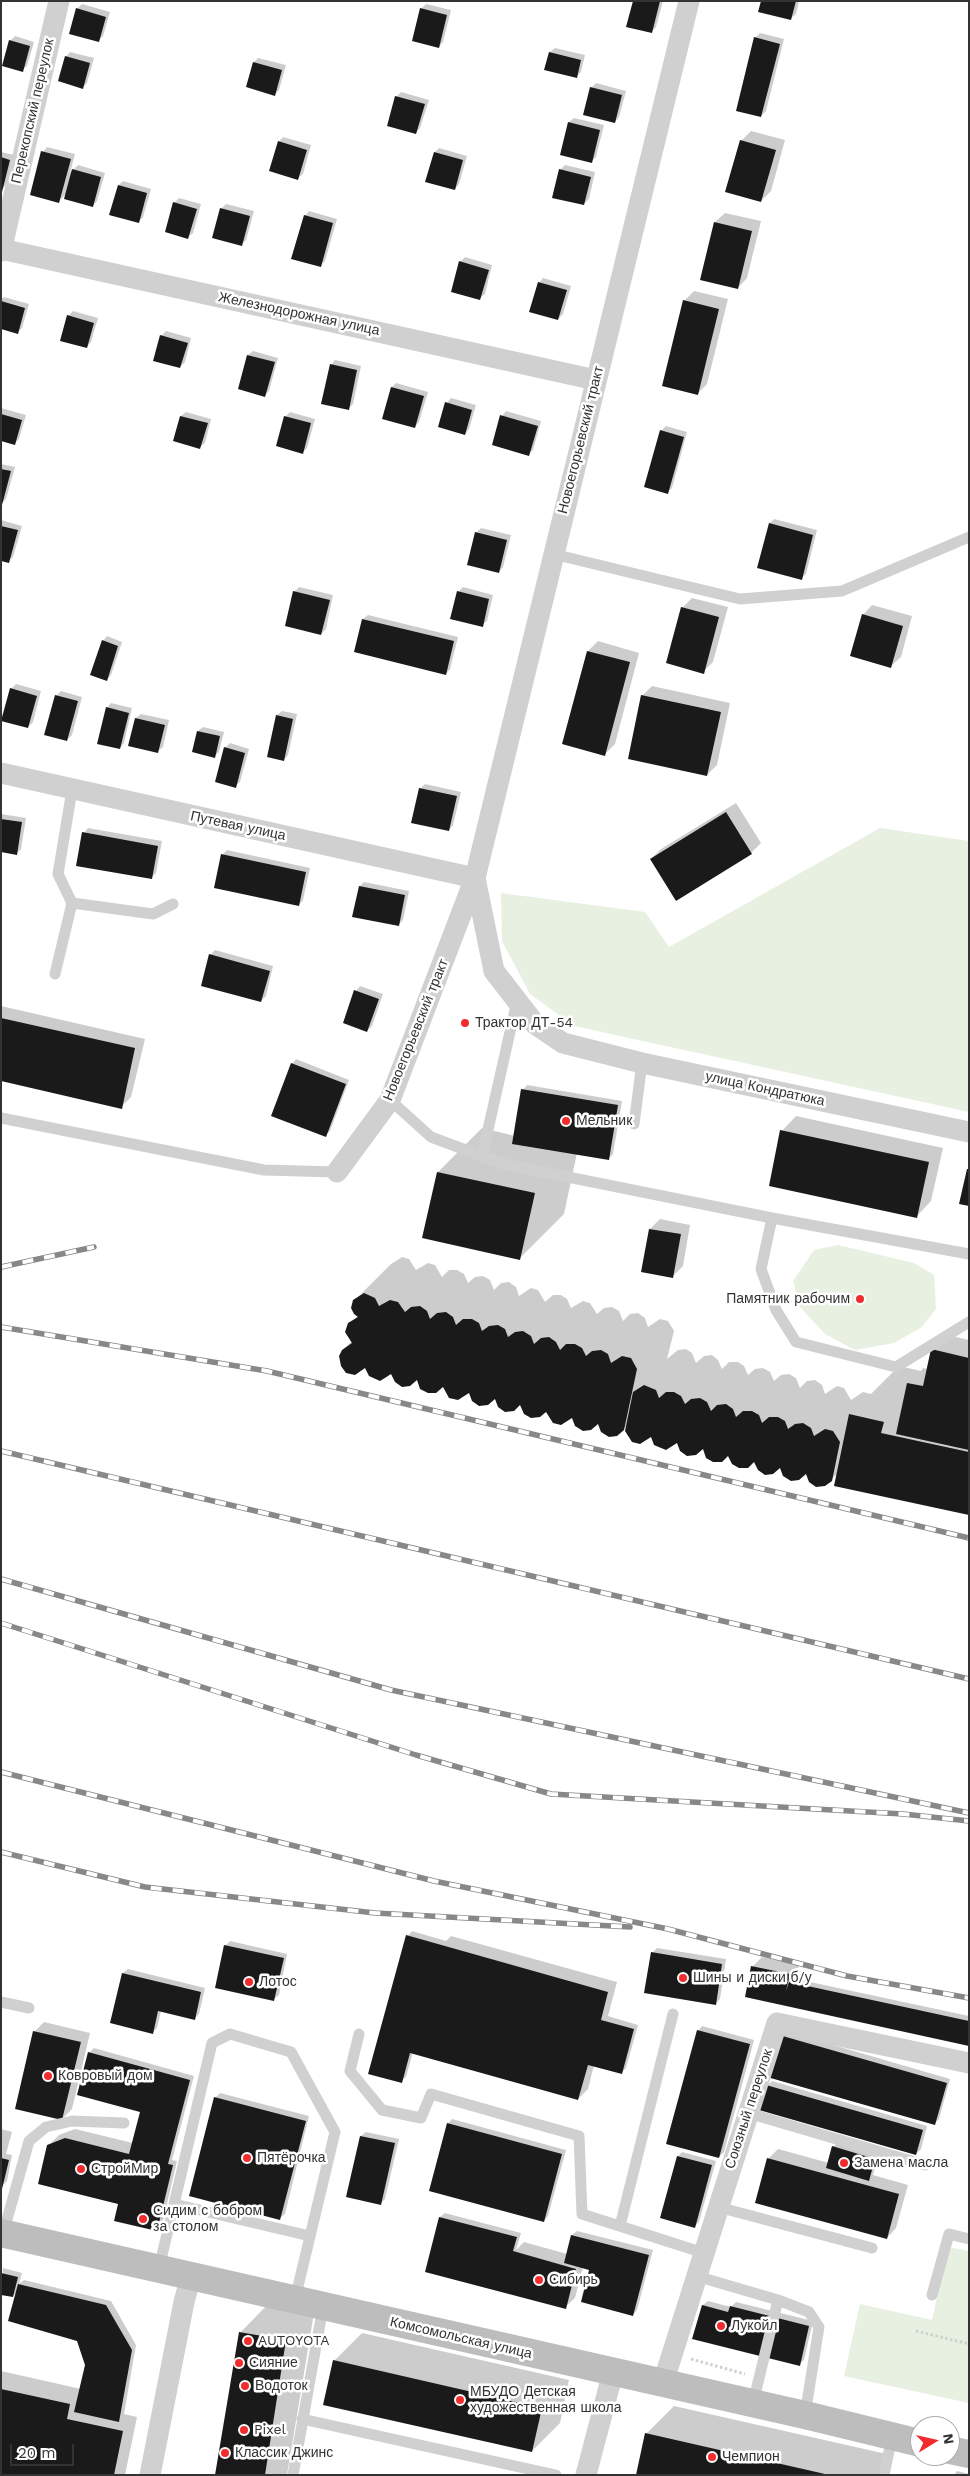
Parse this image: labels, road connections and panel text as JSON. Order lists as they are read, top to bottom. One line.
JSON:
{"streets":{"main road":["Комсомольская улица"],"street":["Перекопский переулок","Железнодорожная улица","Новоегорьевский тракт","Путевая улица","улица Кондратюка","Союзный переулок"]},"crossings":[["Перекопский переулок","Железнодорожная улица"],["Железнодорожная улица","Новоегорьевский тракт"],["Новоегорьевский тракт","Путевая улица"],["Новоегорьевский тракт","улица Кондратюка"],["Союзный переулок","Комсомольская улица"]],"places":["Трактор ДТ-54","Мельник","Памятник рабочим","Шины и диски б/у","Лотос","Ковровый дом","Пятёрочка","Замена масла","СтройМир","Сидим с бобром за столом","Сибирь","Лукойл","AUTOYOTA","Сияние","Водоток","МБУДО Детская художественная школа","Pixel","Классик Джинс","Чемпион"],"scale_bar":"20 m","north":"right"}
